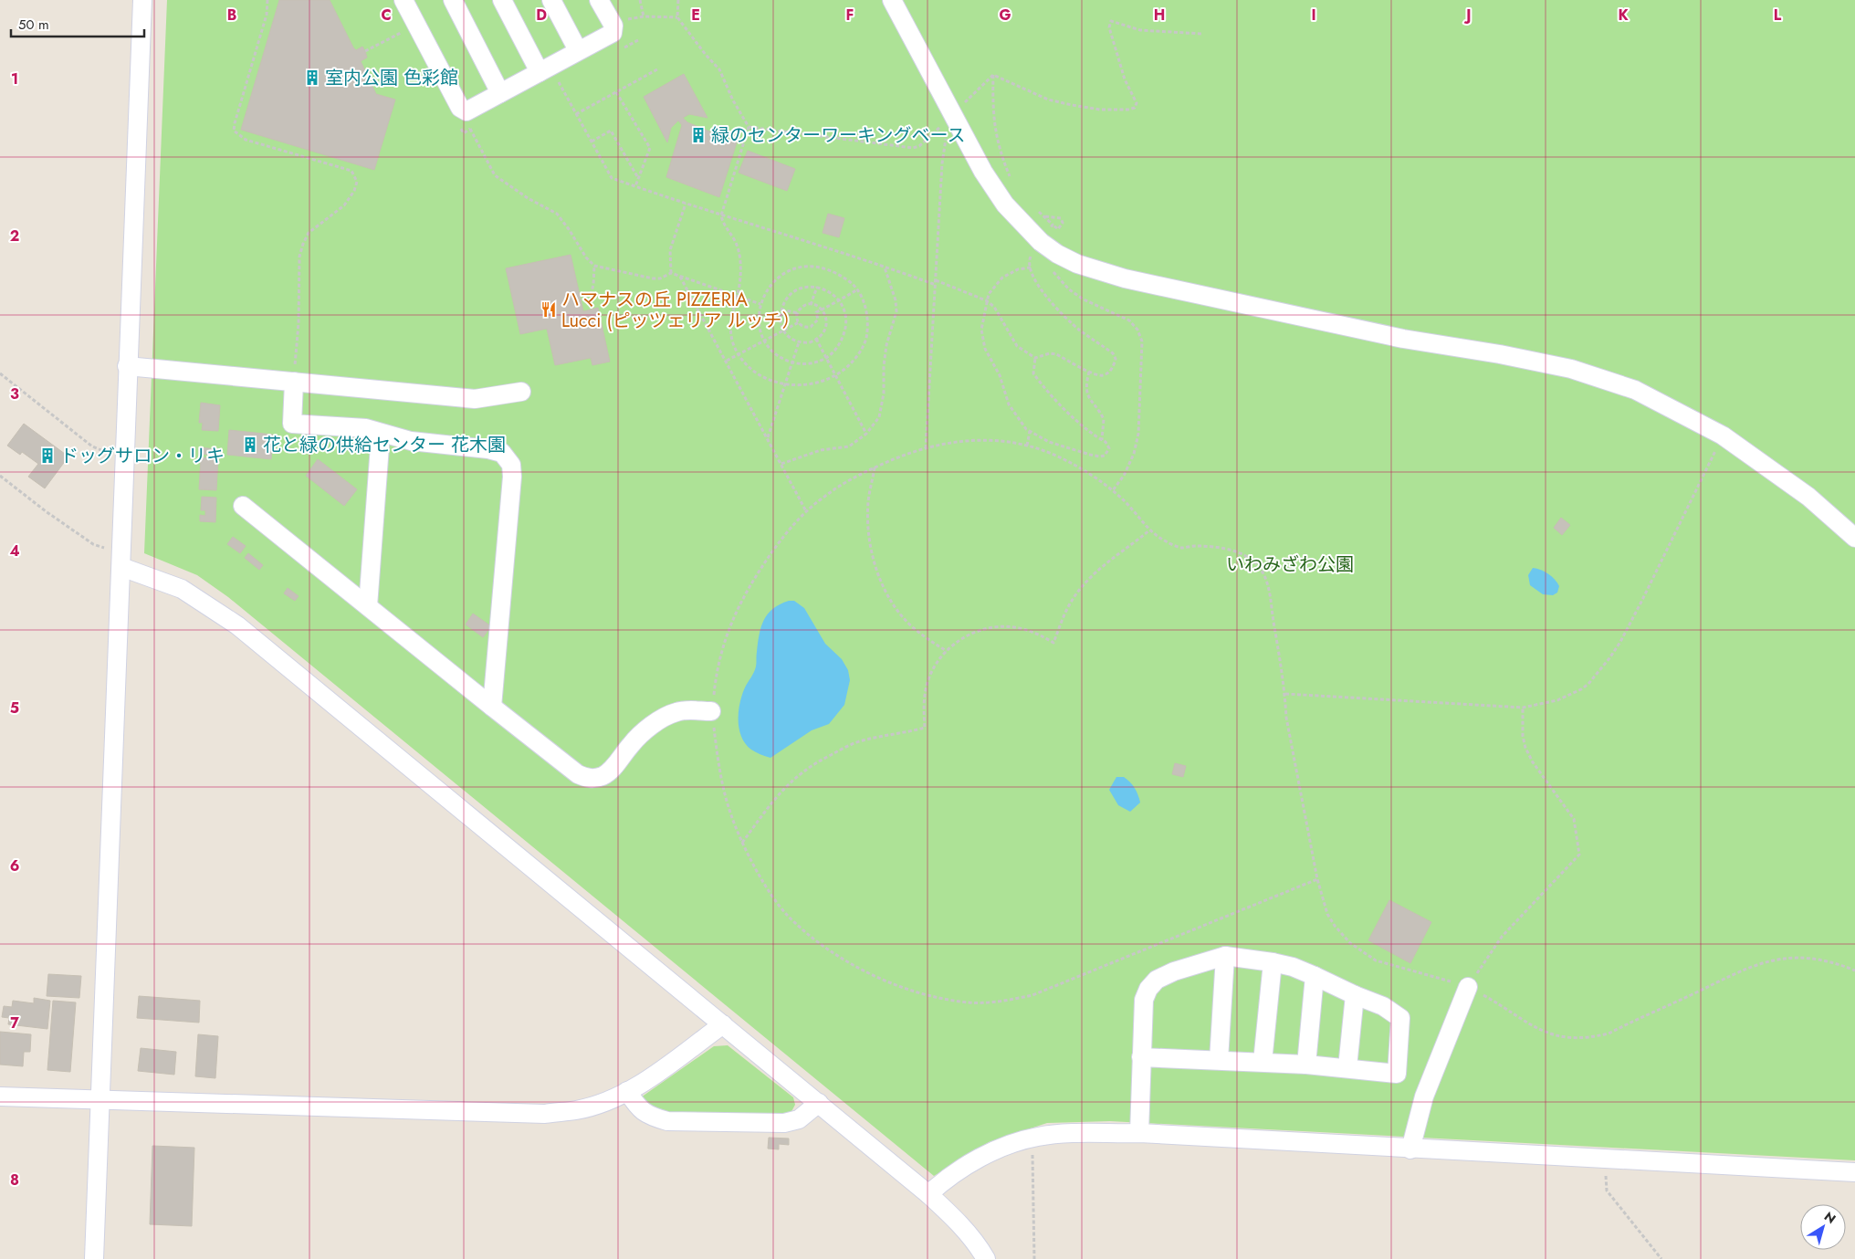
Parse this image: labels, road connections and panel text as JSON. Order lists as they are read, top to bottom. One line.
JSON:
{"parks":["いわみざわ公園"],"places":{"building":["室内公園 色彩館","緑のセンターワーキングベース","花と緑の供給センター 花木園","ドッグサロン・リキ"],"restaurant":["ハマナスの丘 PIZZERIA Lucci (ピッツェリア ルッチ）"]},"scale_bar":"50 m","north":"top right","grid":{"columns":["B","C","D","E","F","G","H","I","J","K","L"],"rows":["1","2","3","4","5","6","7","8"]}}
